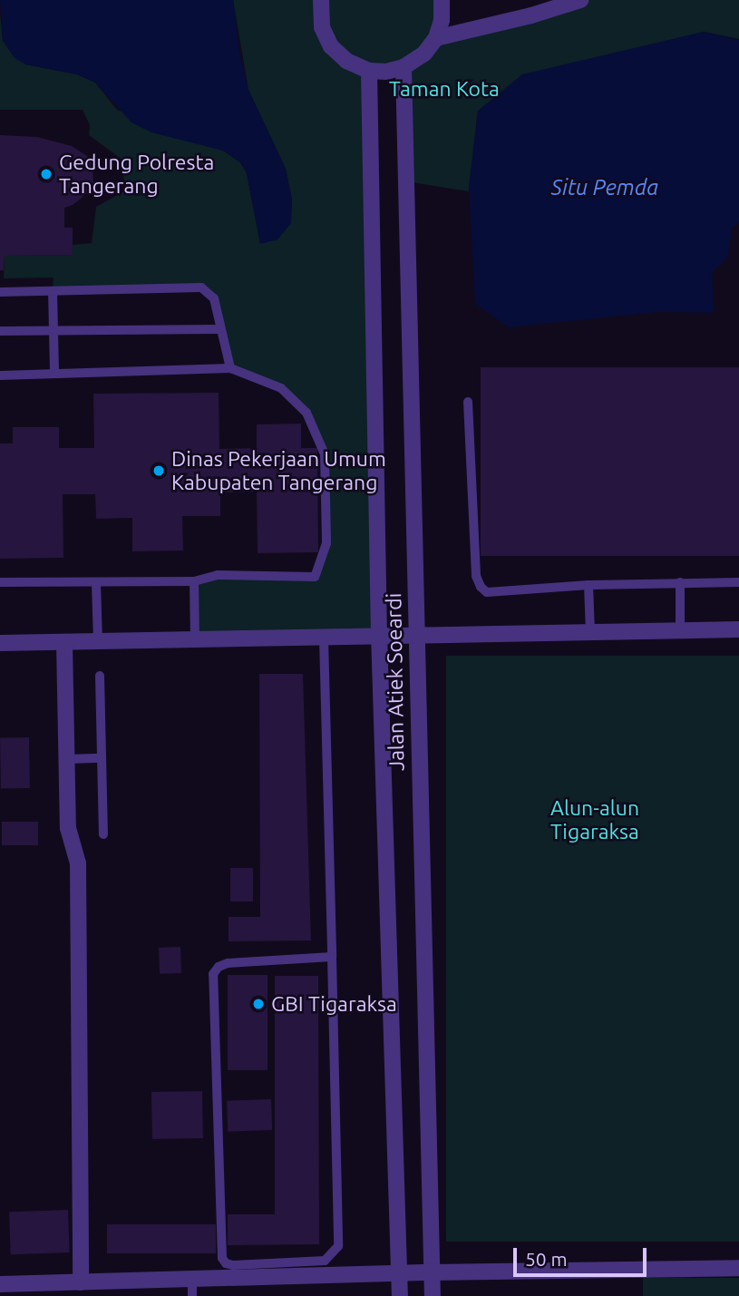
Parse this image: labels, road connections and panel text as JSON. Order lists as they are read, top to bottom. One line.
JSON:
{"streets":{"street":["Jalan Atiek Soeardi"]},"water":["Situ Pemda"],"parks":["Taman Kota","Alun-alun Tigaraksa"],"places":["Gedung Polresta Tangerang","Dinas Pekerjaan Umum Kabupaten Tangerang","GBI Tigaraksa"],"scale_bar":"50 m"}
